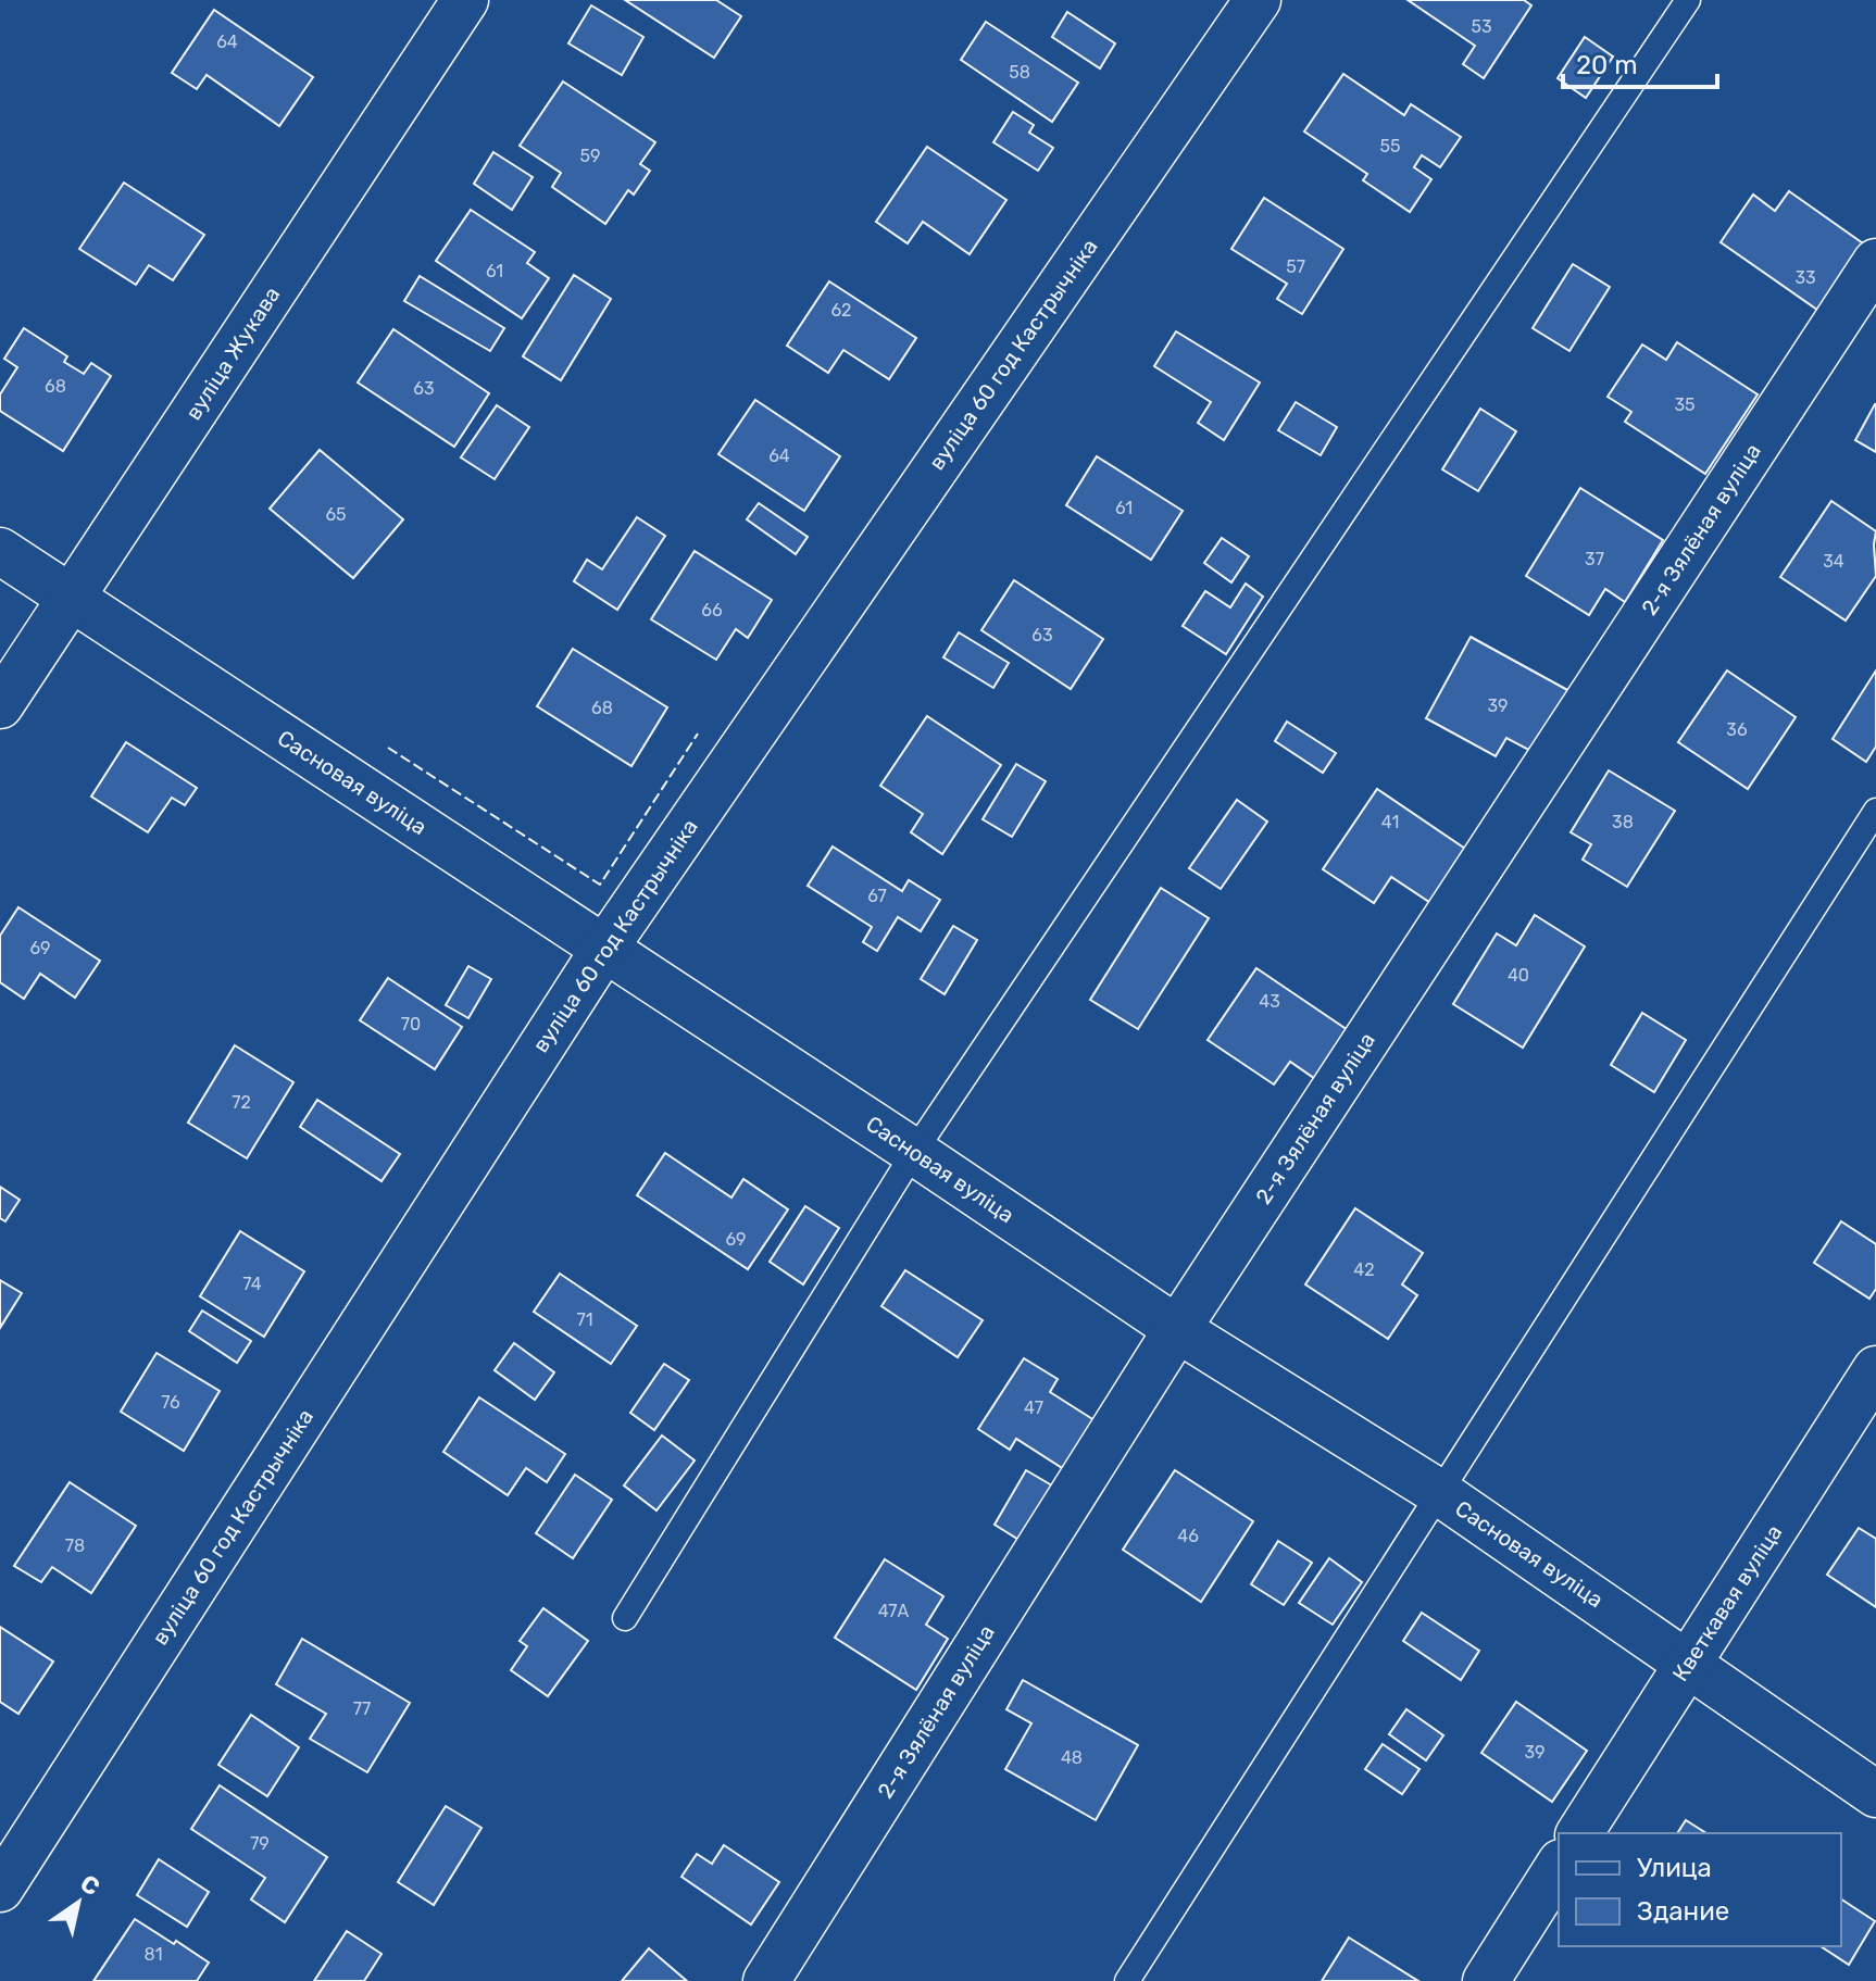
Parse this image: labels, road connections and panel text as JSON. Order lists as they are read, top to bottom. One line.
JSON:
{"streets":{"street":["вуліца Жукава","вуліца 60 год Кастрычніка","2-я Зялёная вуліца","Сасновая вуліца","Кветкавая вуліца"]},"crossings":[["вуліца Жукава","Сасновая вуліца"],["вуліца 60 год Кастрычніка","Сасновая вуліца"],["2-я Зялёная вуліца","Сасновая вуліца"],["Сасновая вуліца","Кветкавая вуліца"]],"house_numbers":["53","64","58","55","59","57","61","33","62","68","63","35","64","61","65","37","34","66","63","39","68","36","41","38","67","69","40","43","70","72","69","42","74","71","76","47","46","78","47А","77","39","48","79","81"],"legend":["Улица","Здание"],"scale_bar":"20 m","north":"top right"}
